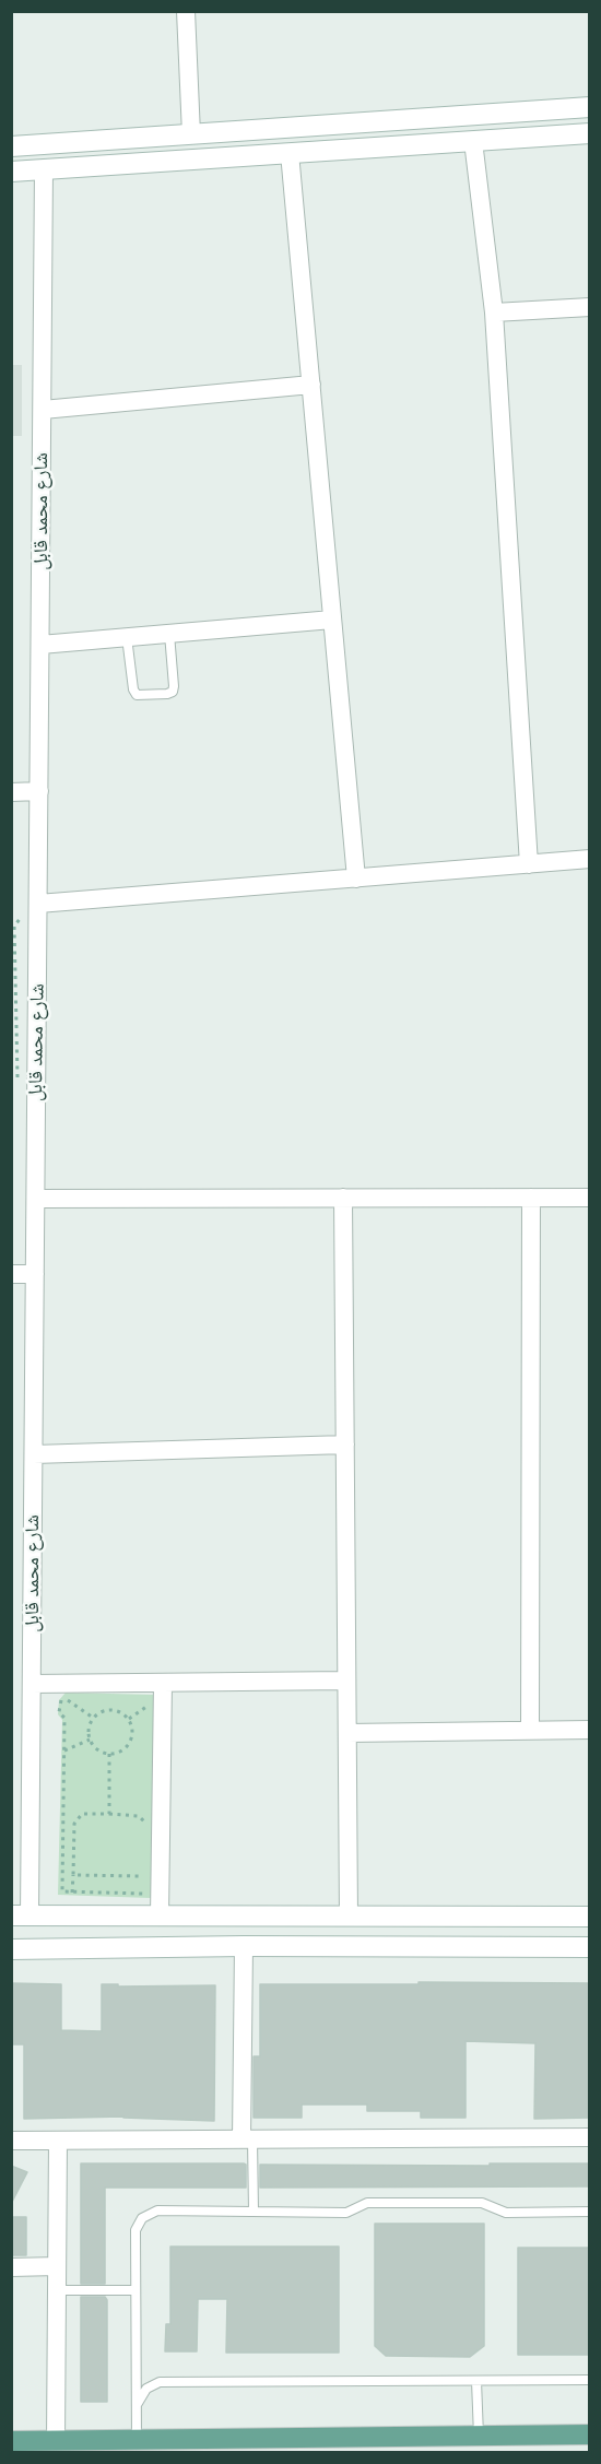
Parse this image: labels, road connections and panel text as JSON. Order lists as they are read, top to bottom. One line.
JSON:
{"streets":{"street":["شارع محمد قابل"]}}
